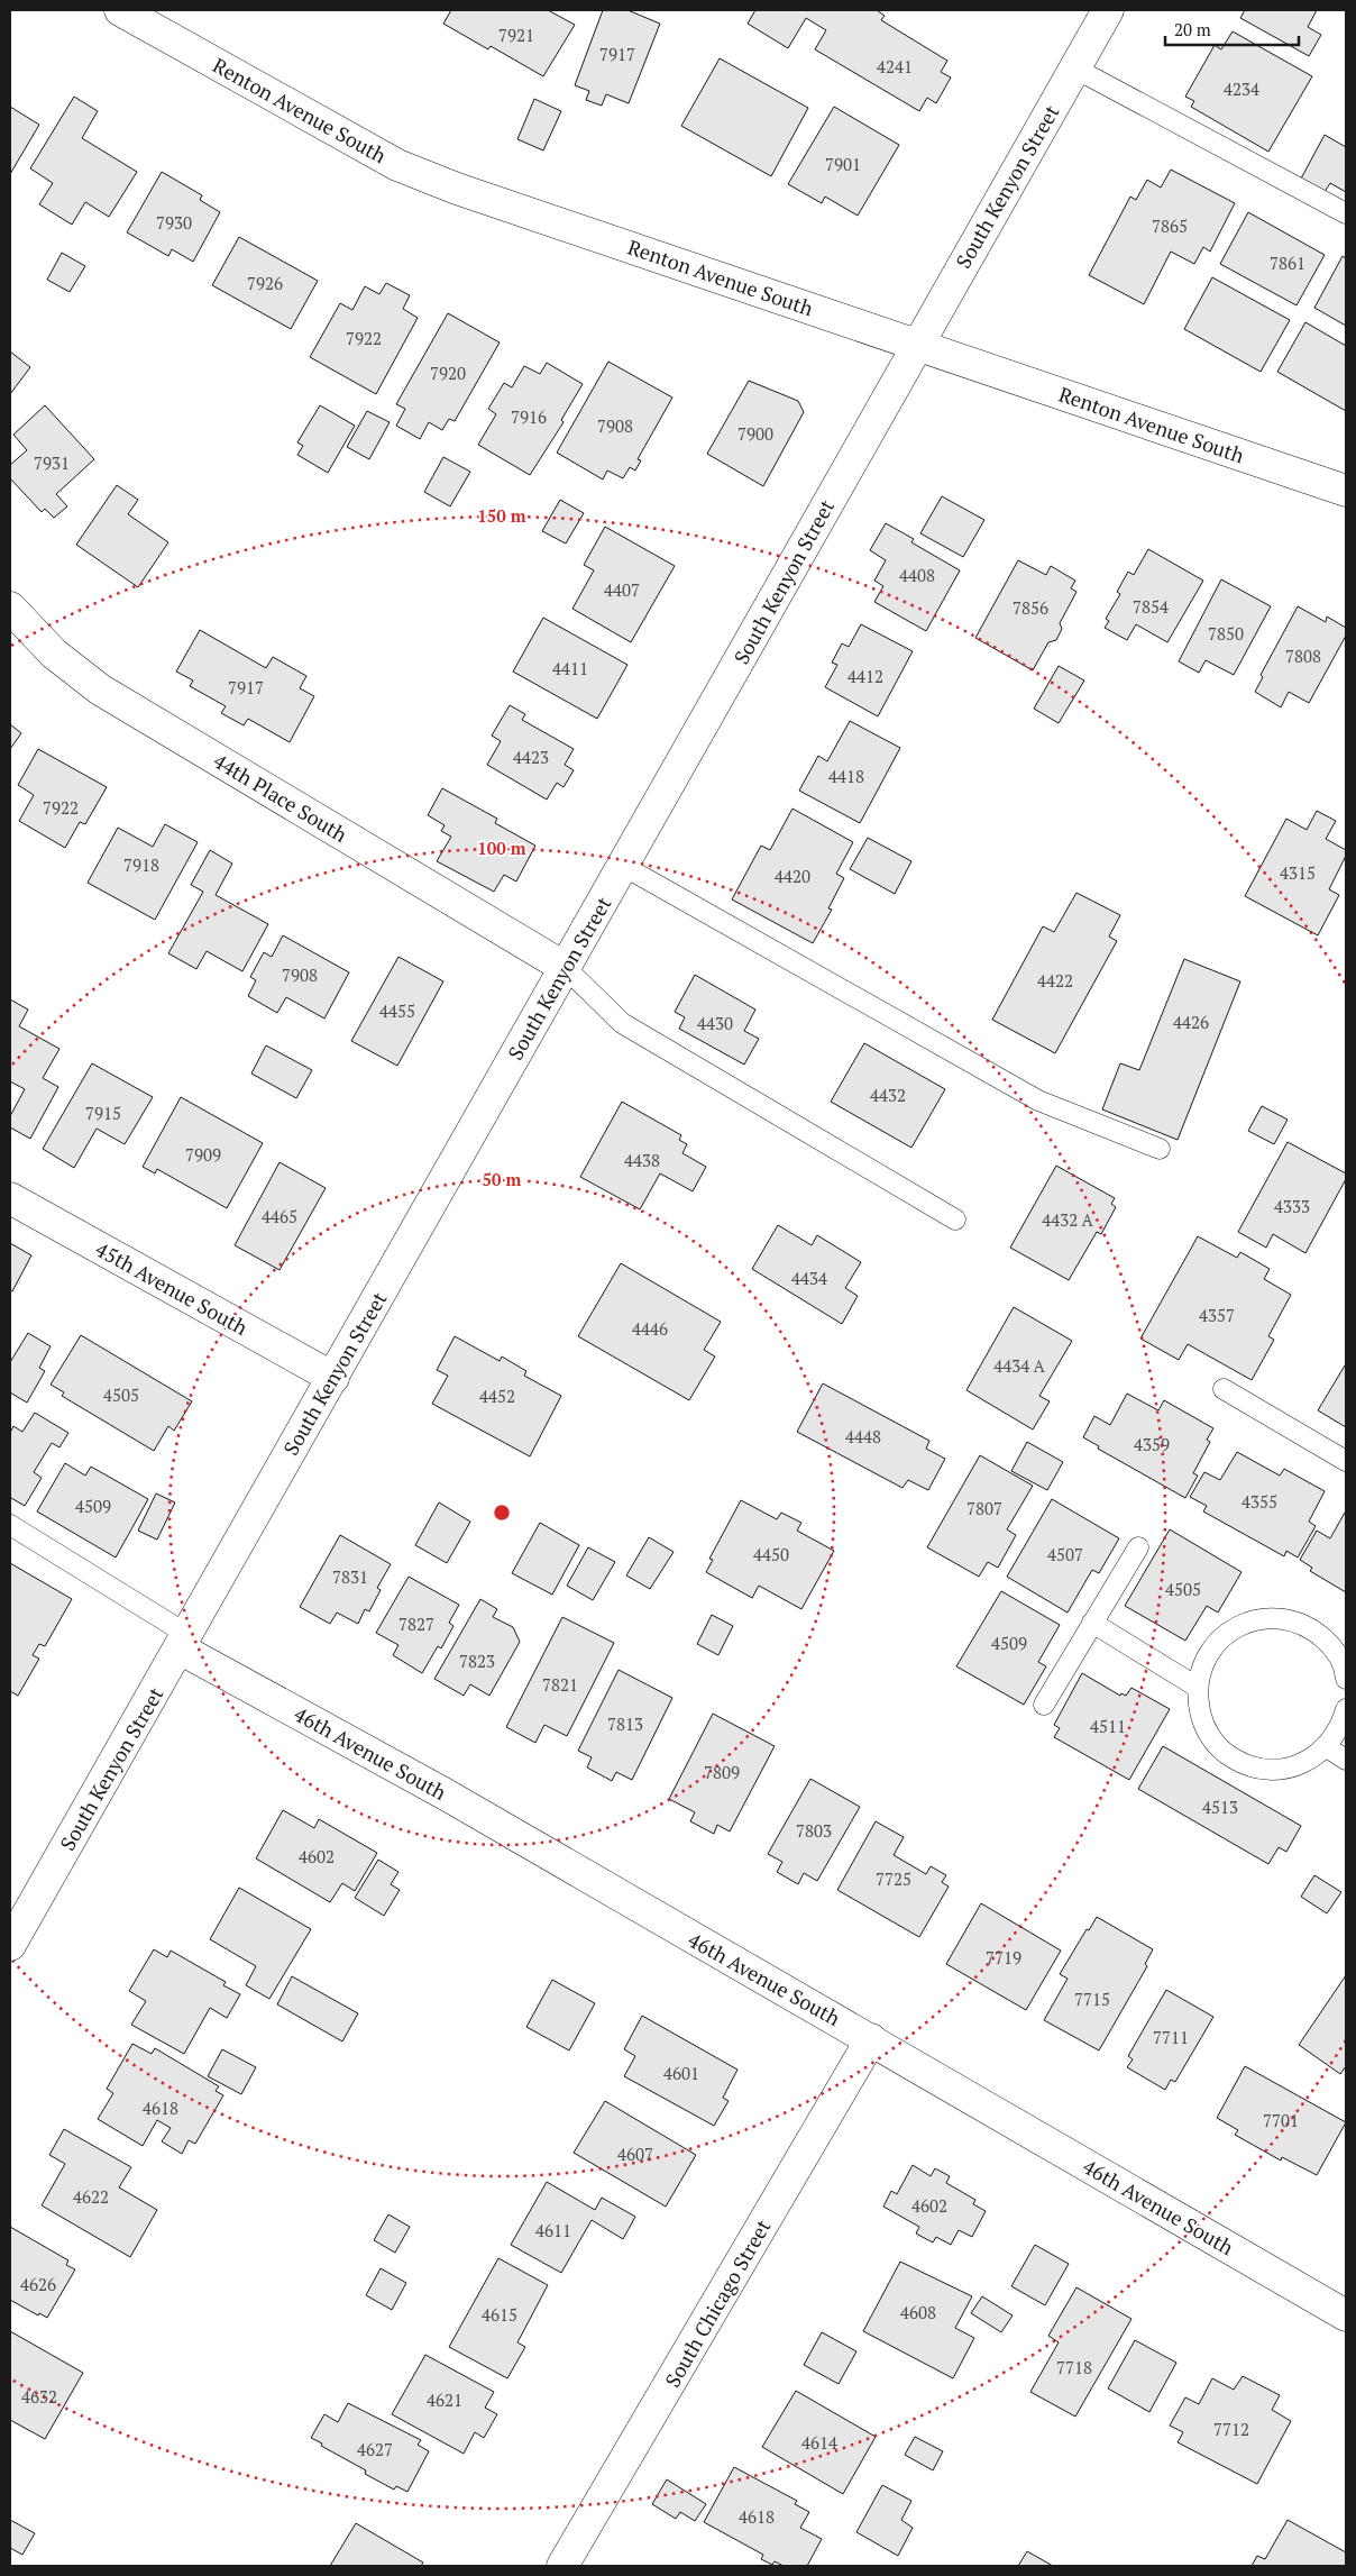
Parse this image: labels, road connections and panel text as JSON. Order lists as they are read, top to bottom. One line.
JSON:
{"streets":{"street":["Renton Avenue South","South Kenyon Street","44th Place South","45th Avenue South","46th Avenue South","South Chicago Street"]},"crossings":[["Renton Avenue South","South Kenyon Street"],["South Kenyon Street","44th Place South"],["South Kenyon Street","45th Avenue South"],["South Kenyon Street","46th Avenue South"],["46th Avenue South","South Chicago Street"]],"house_numbers":["7921","7917","4241","4234","7901","7930","7865","7861","7926","7922","7920","7916","7908","7900","7931","4408","4407","7854","7856","7850","7808","4411","4412","7917","4423","4418","7922","7918","4315","4420","7908","4422","4455","4426","4430","4432","7915","7909","4438","4333","4465","4432 A","4434","4357","4446","4434 A","4505","4452","4448","4359","4355","4509","7807","4450","4507","7831","4505","7827","4509","7823","7821","7813","4511","7809","4513","7803","4602","7725","7719","7715","7711","4601","4618","7701","4607","4622","4602","4611","4626","4608","4615","7718","4632","4621","7712","4614","4627","4618"],"scale_bar":"20 m","rings":["150 m","100 m","50 m"]}
